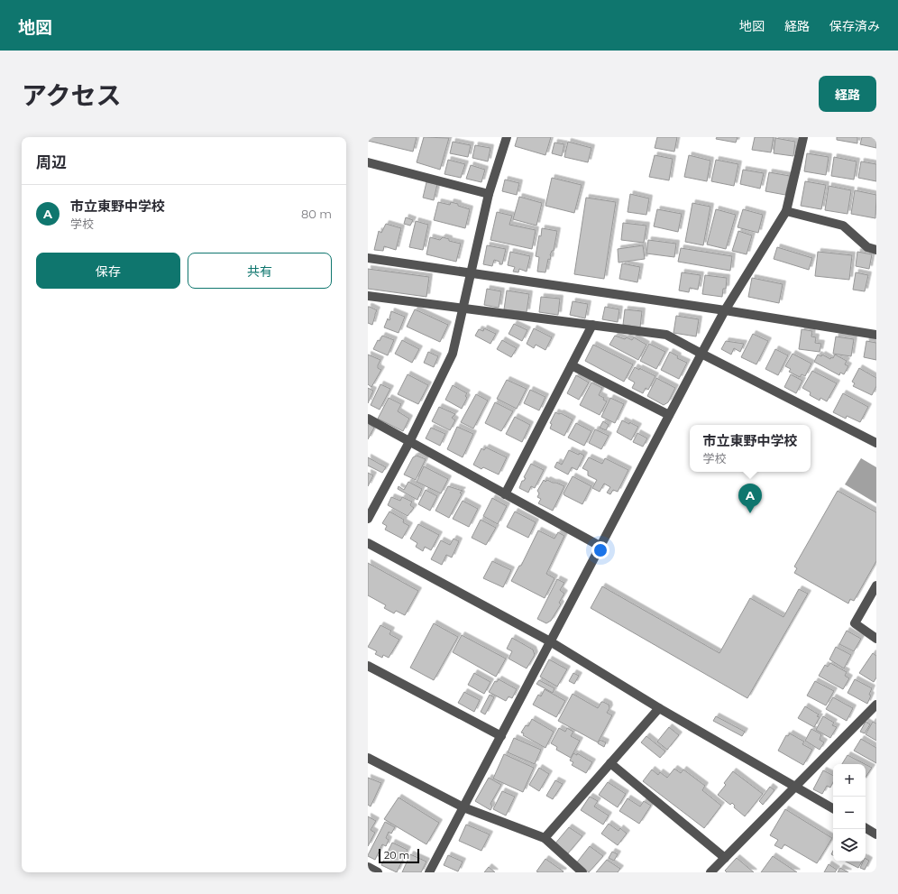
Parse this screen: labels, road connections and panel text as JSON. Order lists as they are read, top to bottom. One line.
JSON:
{"scale_bar":"20 m","page":{"header":"地図","nav":["地図","経路","保存済み"],"title":"アクセス","buttons":["経路",["保存","共有"]],"heading":"周辺","list":[{"mark":"A","name":"市立東野中学校","note":"学校","value":"80 m"}],"popup":["市立東野中学校","学校"],"pins":"A","map_buttons":["+","−"],"scale":"20 m"}}
